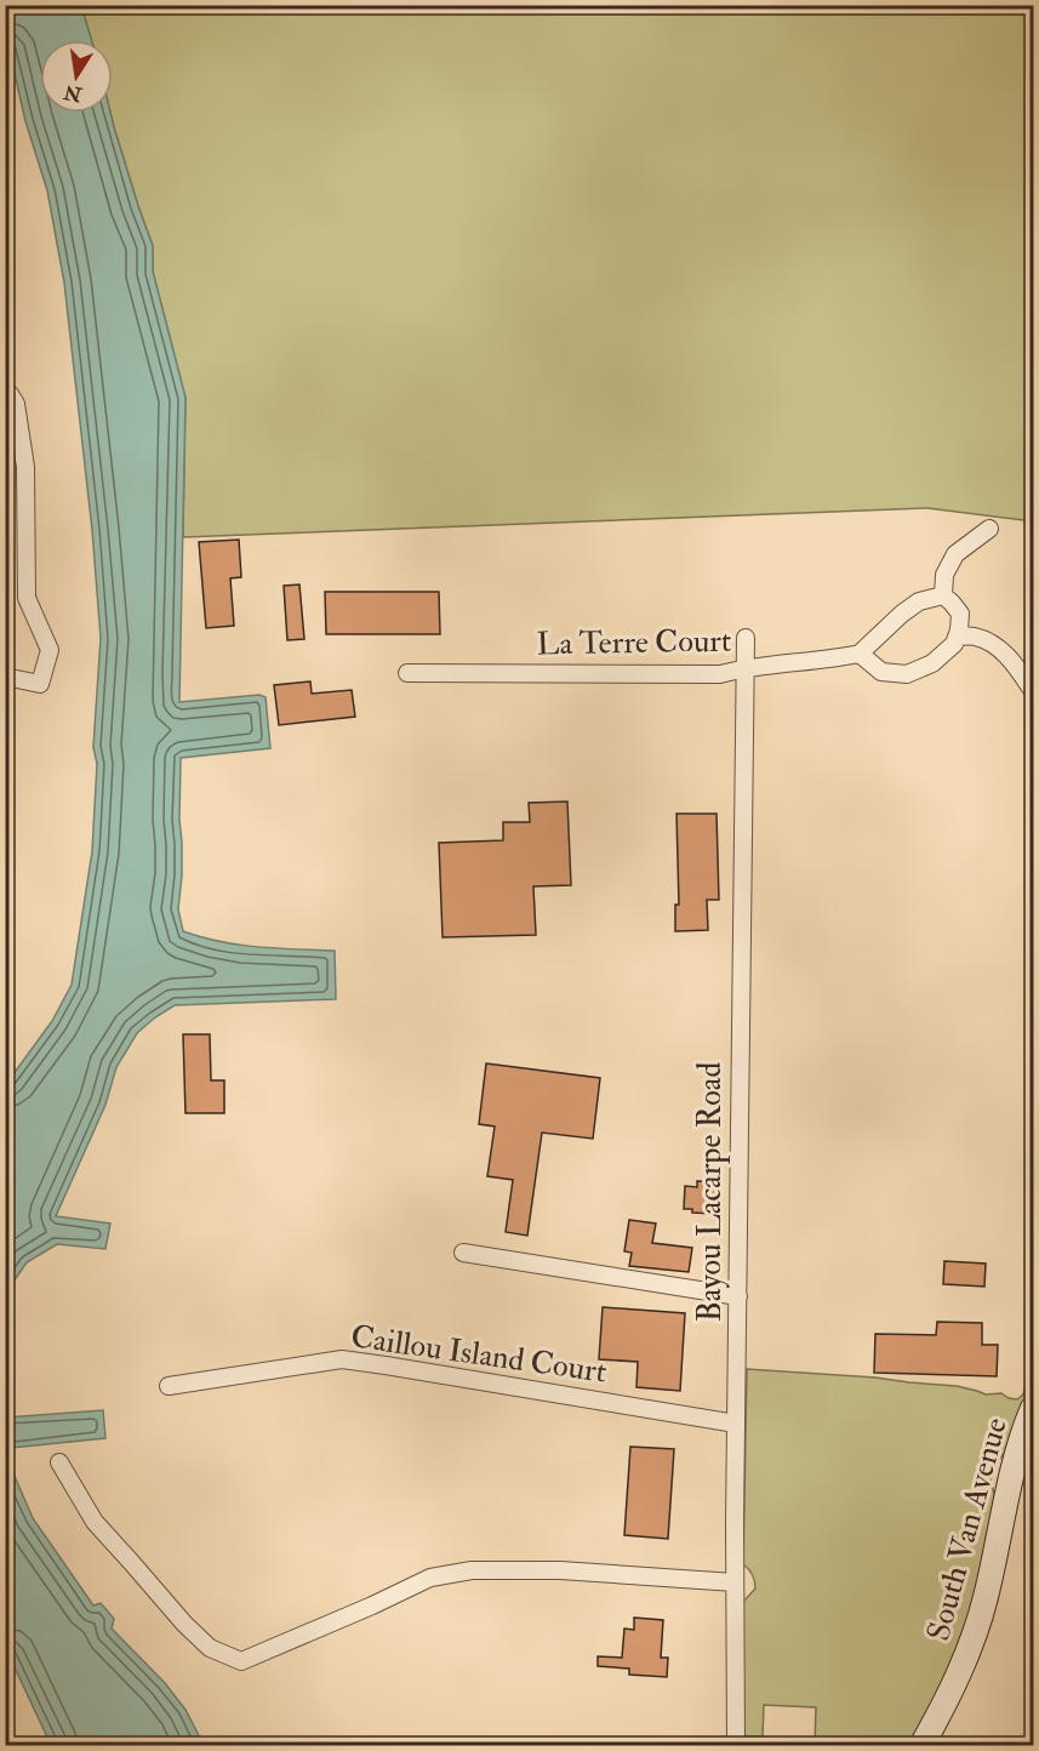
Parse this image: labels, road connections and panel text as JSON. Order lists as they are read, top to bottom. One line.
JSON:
{"streets":{"main road":["South Van Avenue"],"street":["La Terre Court","Bayou Lacarpe Road","Caillou Island Court"]},"crossings":[["La Terre Court","Bayou Lacarpe Road"],["Bayou Lacarpe Road","Caillou Island Court"]],"north":"bottom"}
